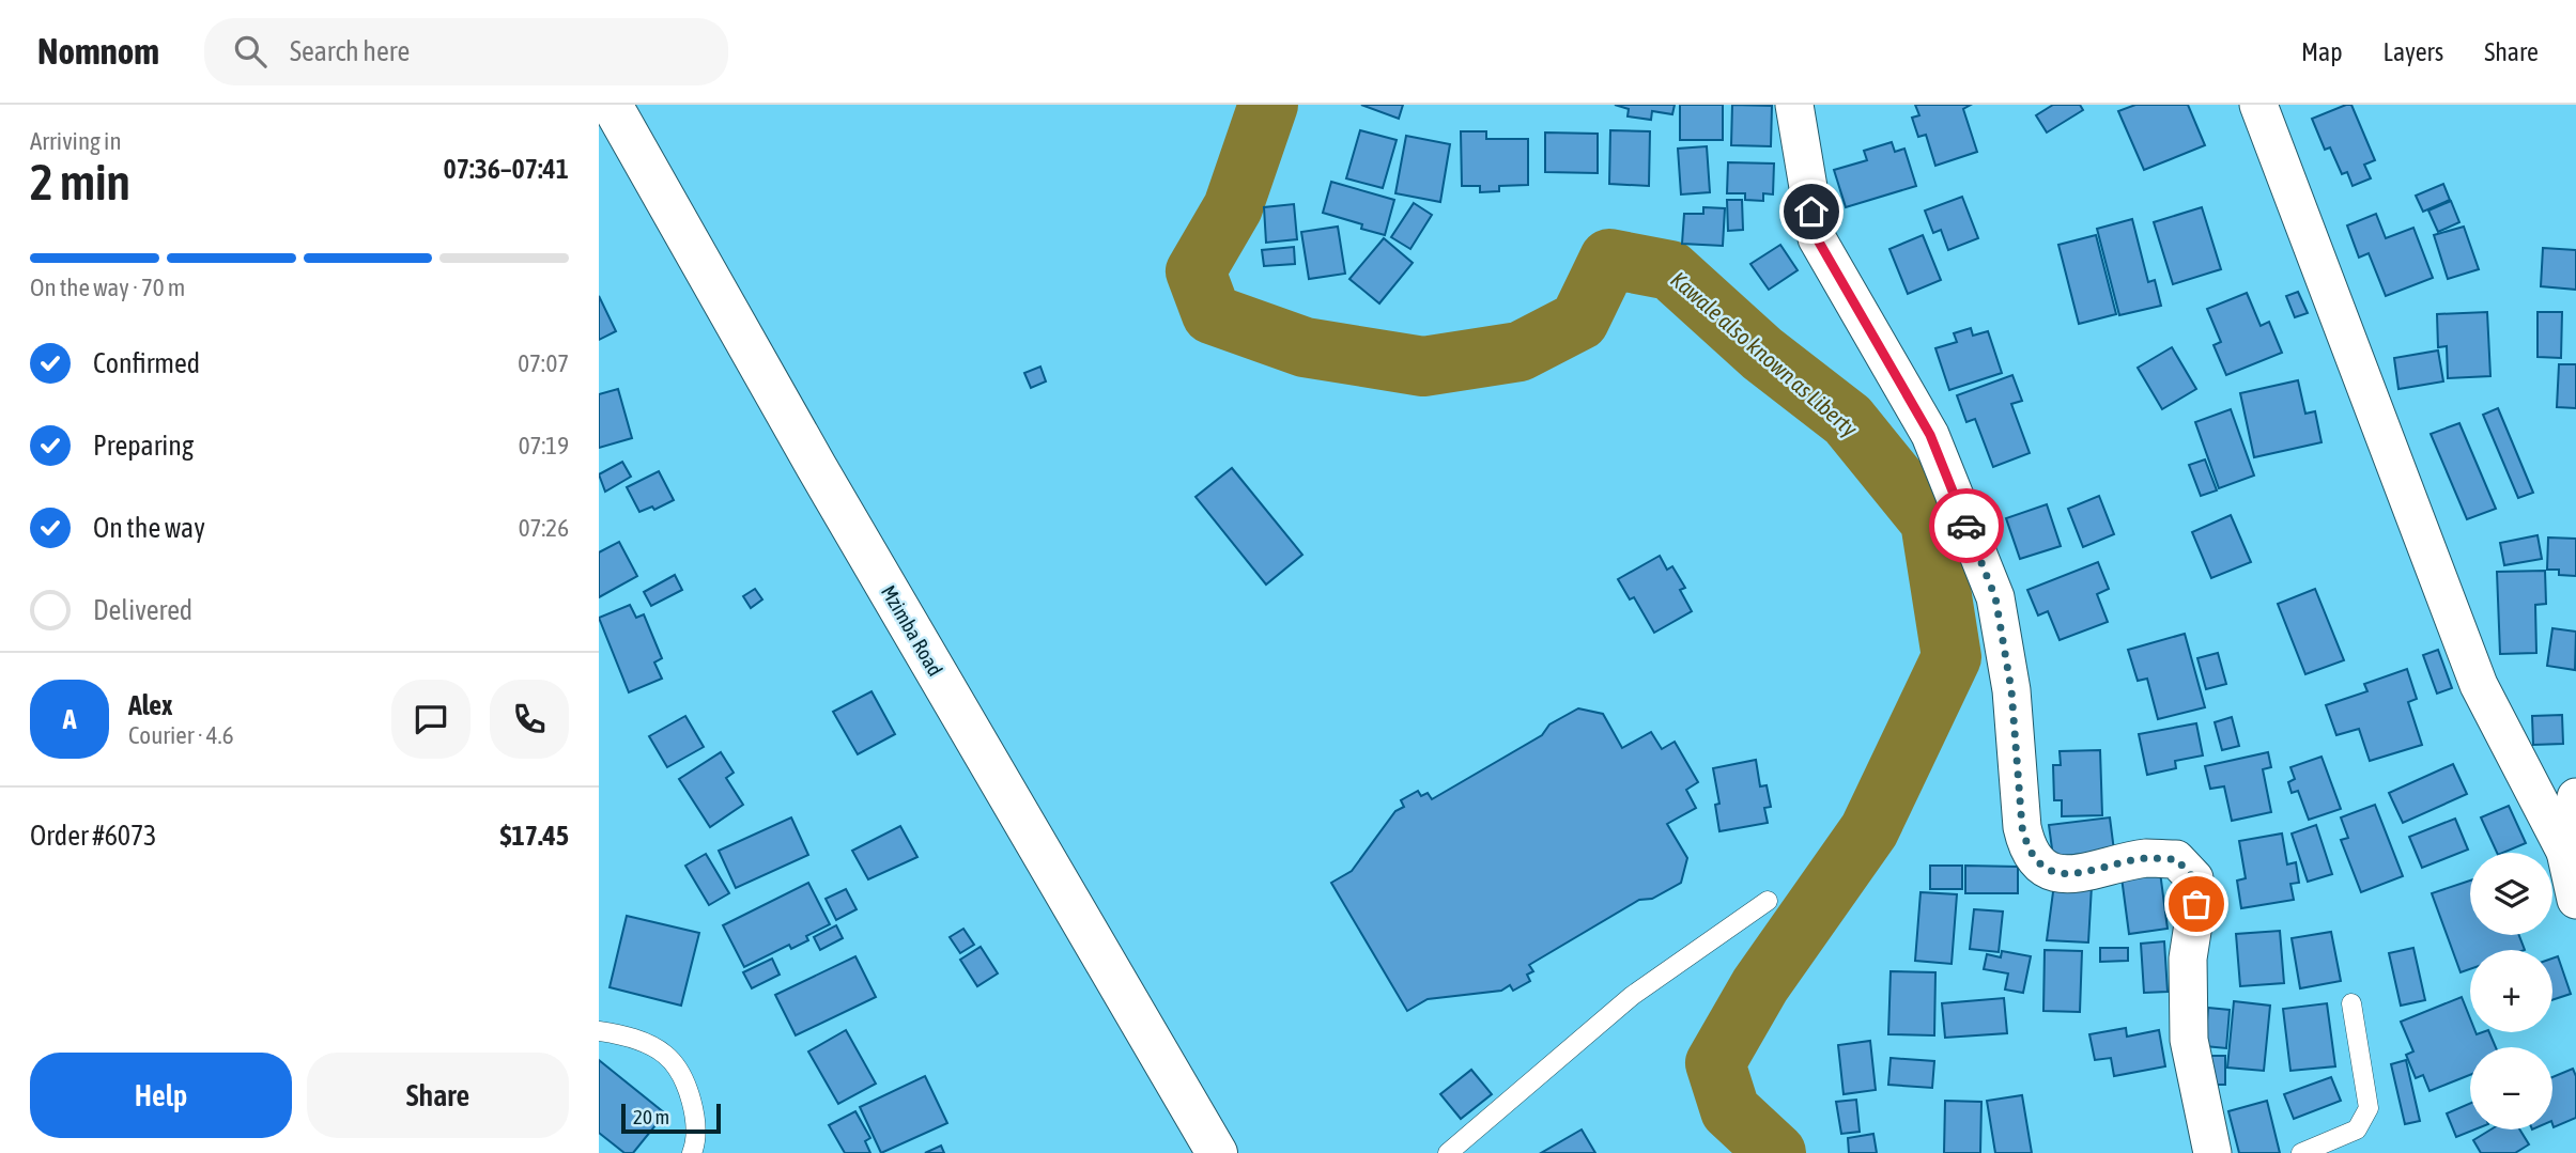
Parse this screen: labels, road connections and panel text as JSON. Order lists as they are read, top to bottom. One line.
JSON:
{"streets":{"street":["Mzimba Road"]},"water":["Kawale also known as Liberty"],"scale_bar":"20 m","page":{"header":"Nomnom","search":"Search here","nav":["Map","Layers","Share"],"heading":["2 min","Arriving in","07:36–07:41"],"panel":["Alex","Courier · 4.6","Order #6073","$17.45"],"bar":"On the way · 70 m","list":[["Confirmed","07:07"],["Preparing","07:19"],["On the way","07:26"],"Delivered"],"round":"A","map_buttons":["+","−"],"buttons":["Help","Share"],"scale":"20 m"}}
